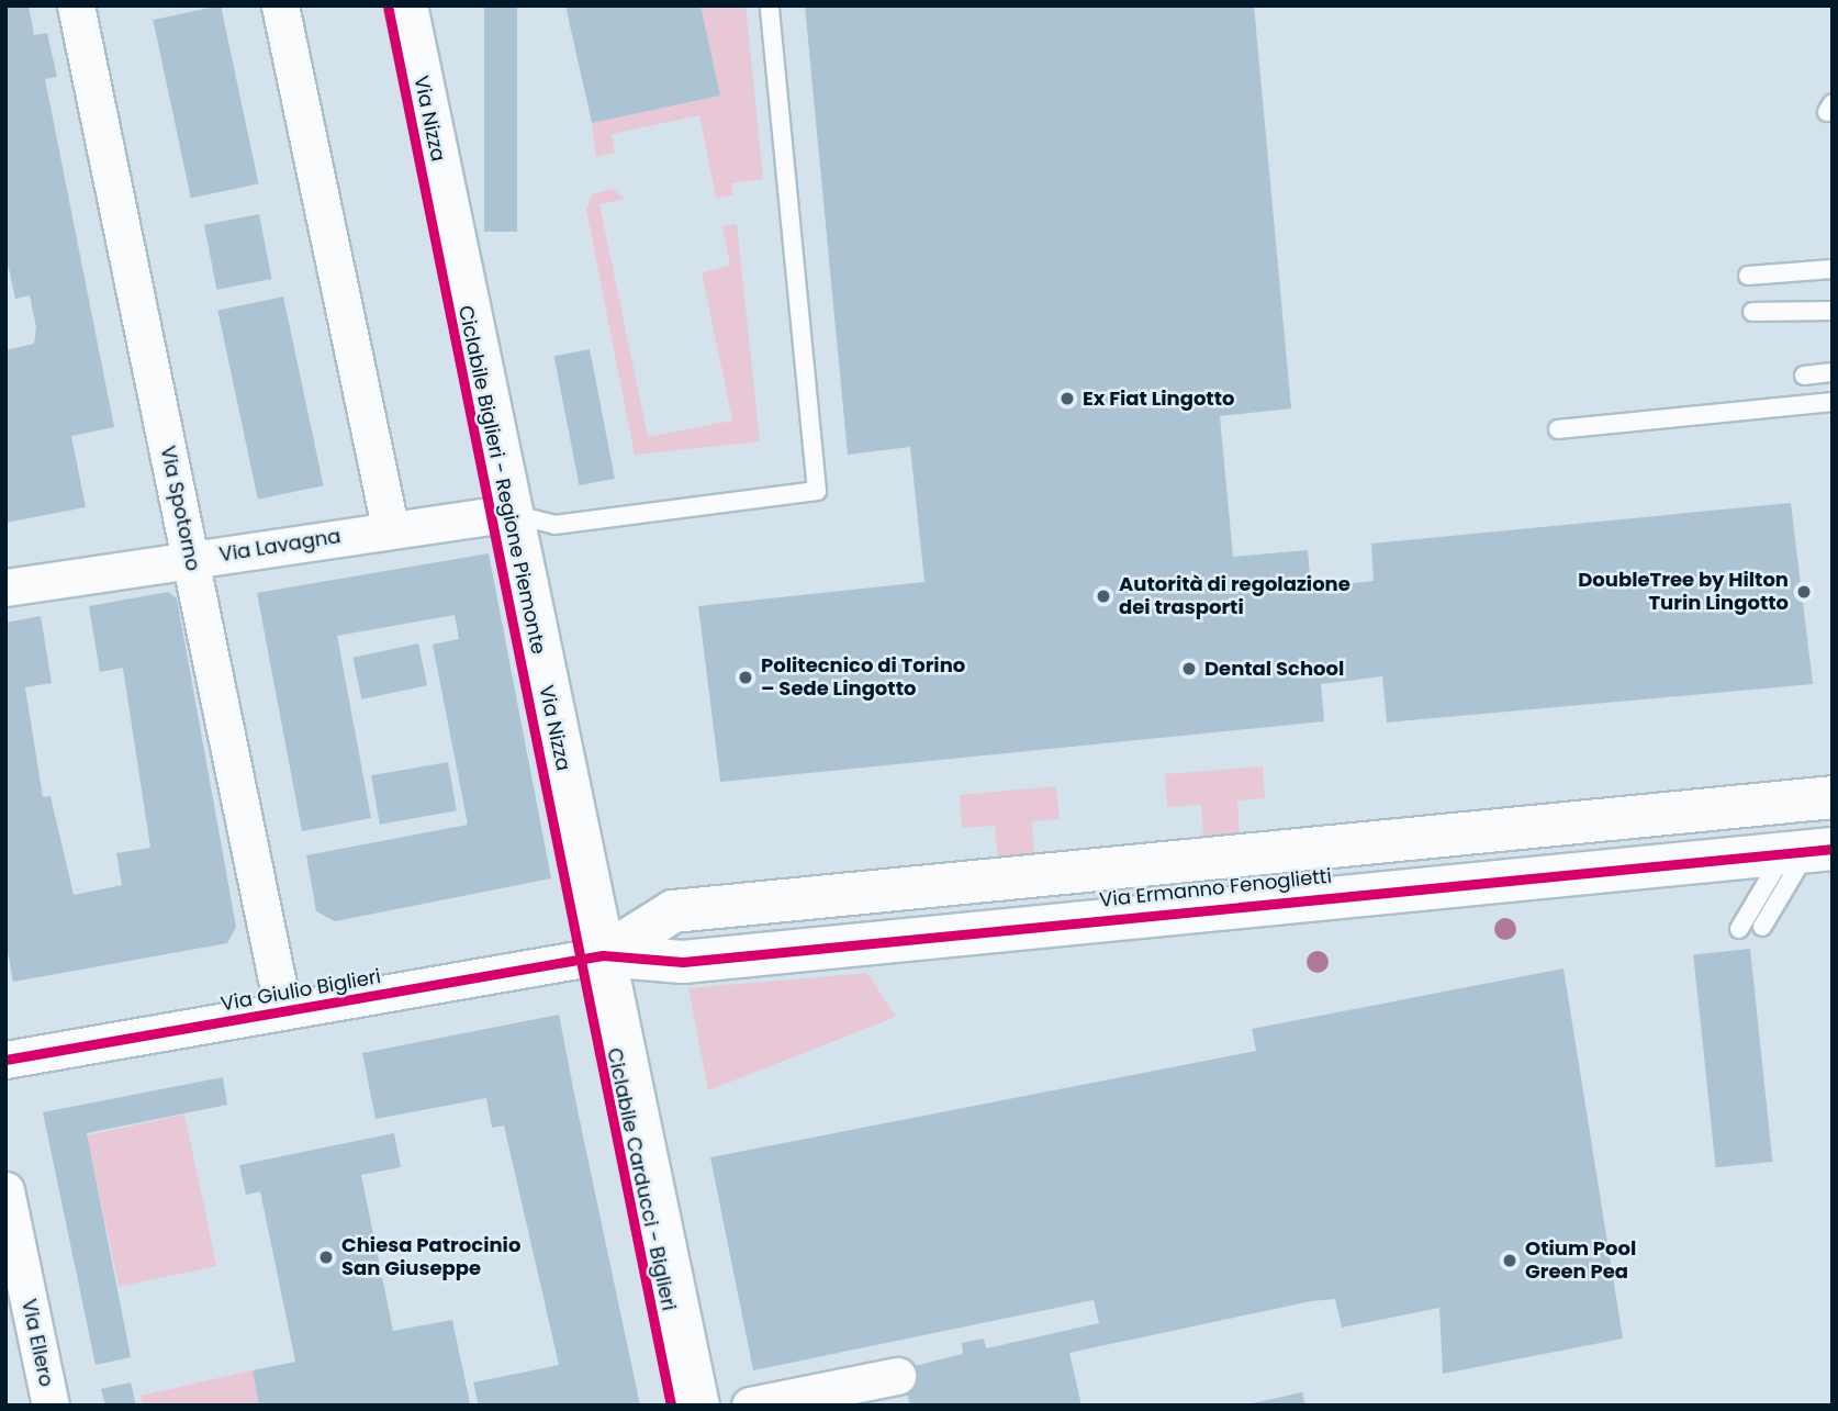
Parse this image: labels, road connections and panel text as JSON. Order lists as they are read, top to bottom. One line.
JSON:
{"streets":{"street":["Via Nizza","Via Spotorno","Via Lavagna","Via Ermanno Fenoglietti","Via Giulio Biglieri","Via Ellero"],"cycle path":["Ciclabile Biglieri - Regione Piemonte"]},"crossings":[["Via Nizza","Via Lavagna"],["Via Nizza","Via Ermanno Fenoglietti"],["Via Nizza","Via Giulio Biglieri"],["Via Spotorno","Via Lavagna"],["Via Spotorno","Via Giulio Biglieri"],["Via Ermanno Fenoglietti","Via Giulio Biglieri"]],"places":["Ex Fiat Lingotto","DoubleTree by Hilton Turin Lingotto","Autorità di regolazione dei trasporti","Dental School","Politecnico di Torino – Sede Lingotto","Chiesa Patrocinio San Giuseppe","Otium Pool Green Pea"]}
